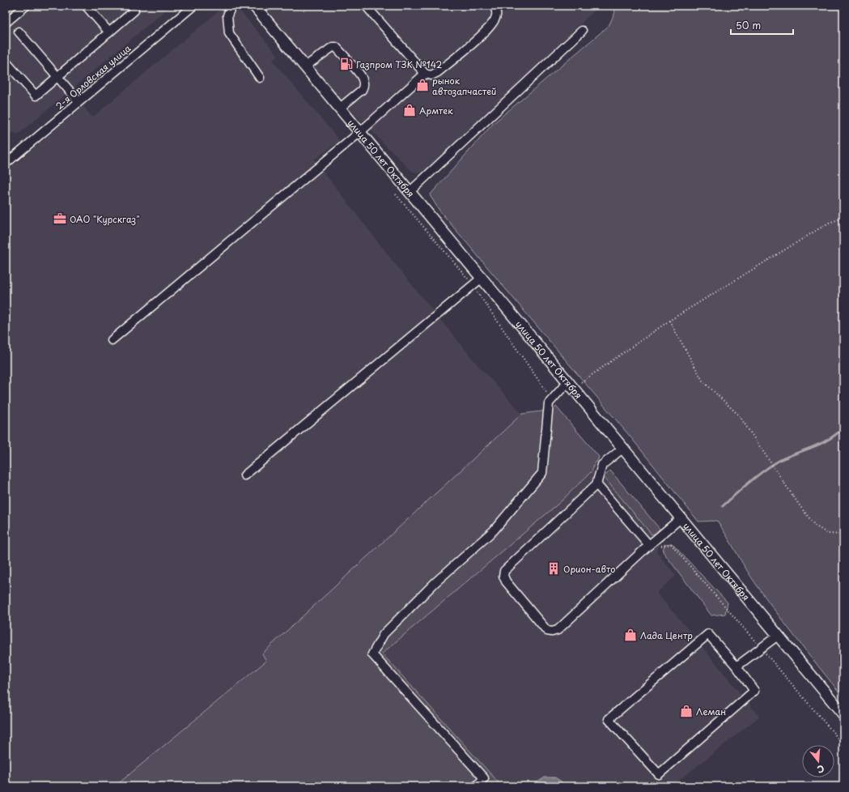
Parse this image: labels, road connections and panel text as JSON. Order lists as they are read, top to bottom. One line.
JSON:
{"streets":{"main road":["улица 50 лет Октября"],"street":["2-я Орловская улица"]},"places":{"fuel station":["Газпром ТЗК №142"],"shop":["рынок автозапчастей","Армтек","Лада Центр","Леман"],"office":["ОАО \"Курскгаз\""],"building":["Орион-авто"]},"scale_bar":"50 m","north":"bottom"}
